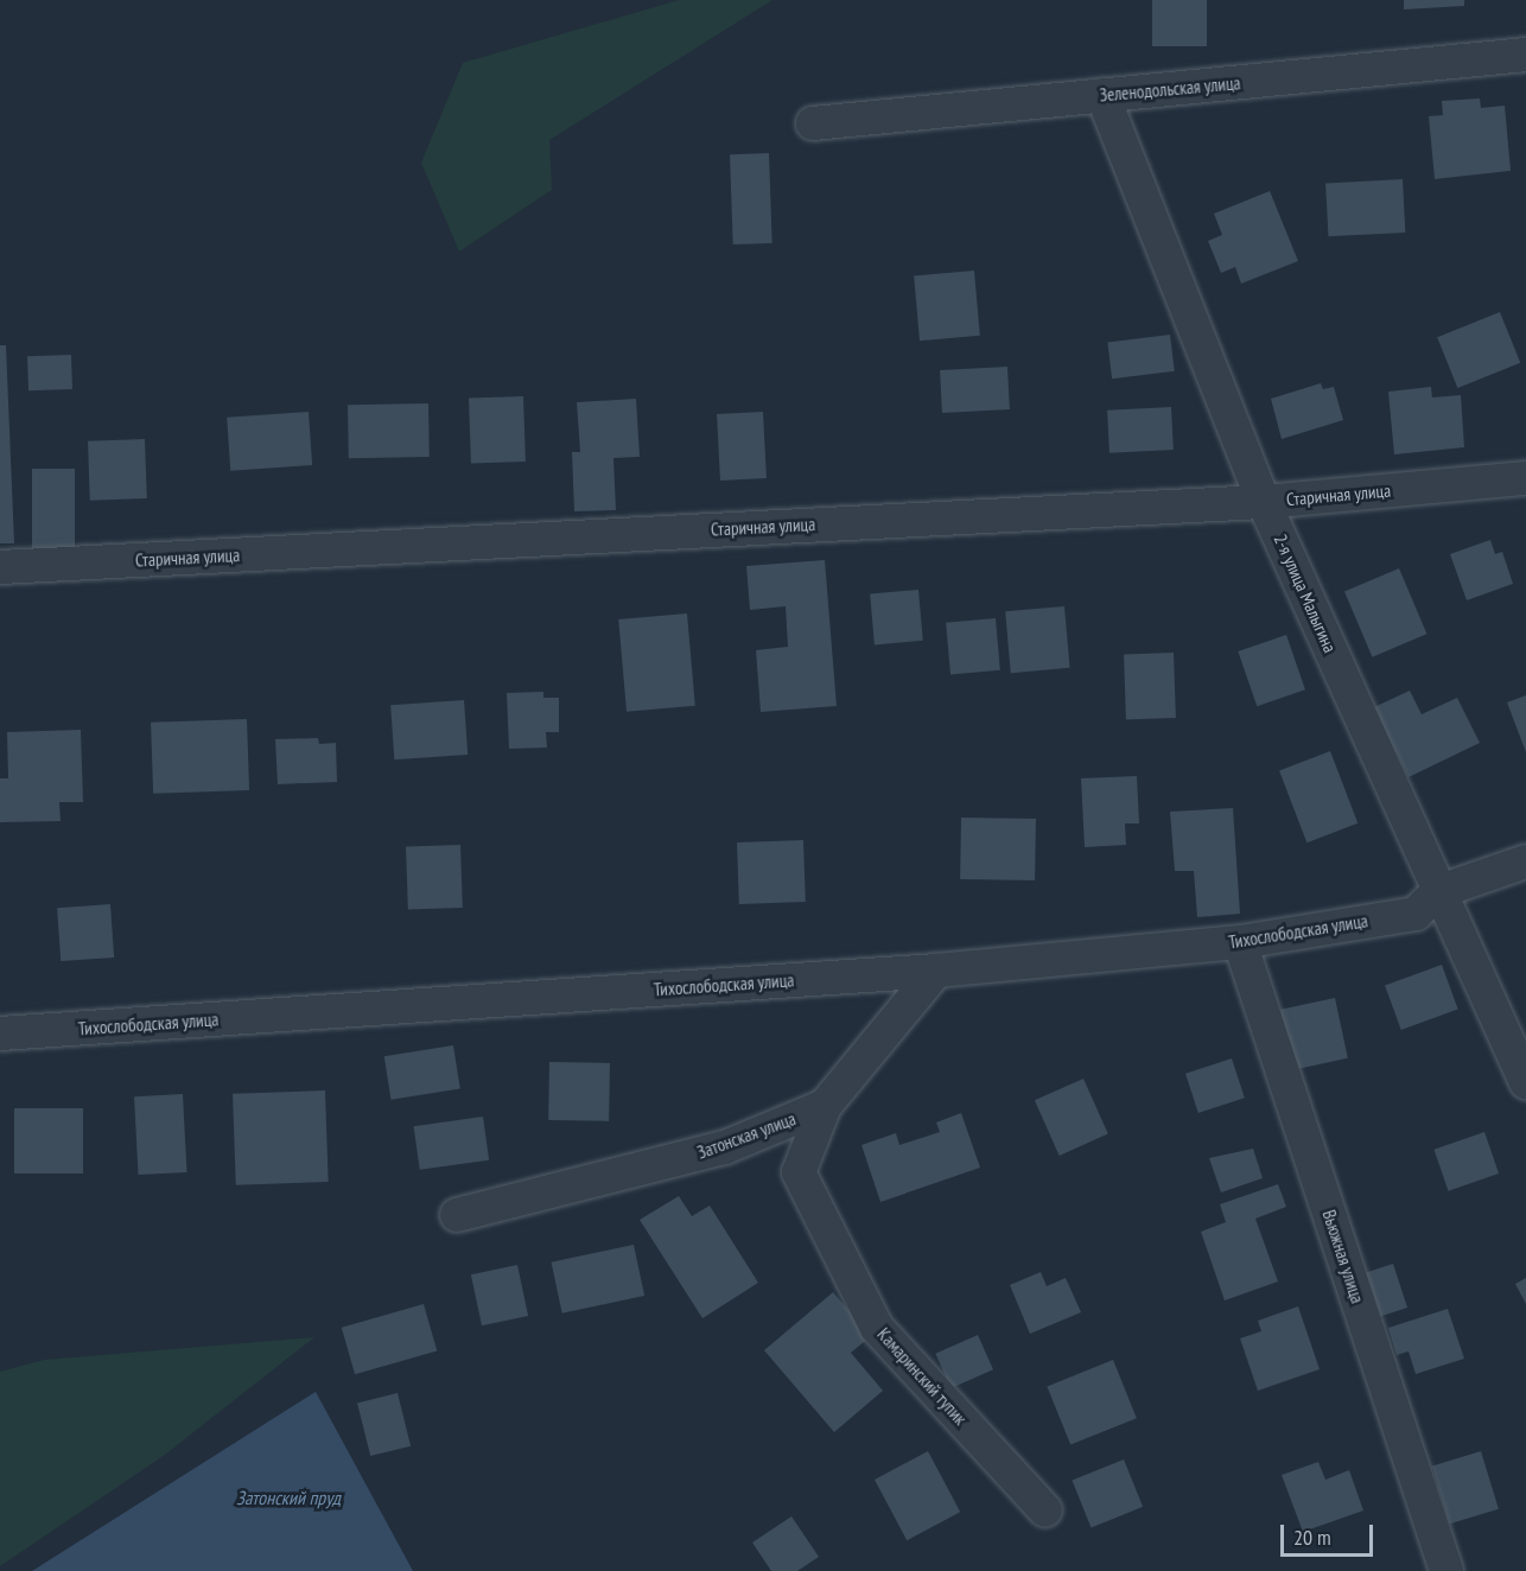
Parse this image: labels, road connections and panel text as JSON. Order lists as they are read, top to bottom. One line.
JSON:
{"streets":{"street":["Зеленодольская улица","Старичная улица","2-я улица Малыгина","Тихослободская улица","Затонская улица","Вьюжная улица","Камаринский тупик"]},"crossings":[["Зеленодольская улица","2-я улица Малыгина"],["Старичная улица","2-я улица Малыгина"],["2-я улица Малыгина","Тихослободская улица"],["Тихослободская улица","Затонская улица"],["Тихослободская улица","Вьюжная улица"],["Затонская улица","Камаринский тупик"]],"water":["Затонский пруд"],"scale_bar":"20 m"}
